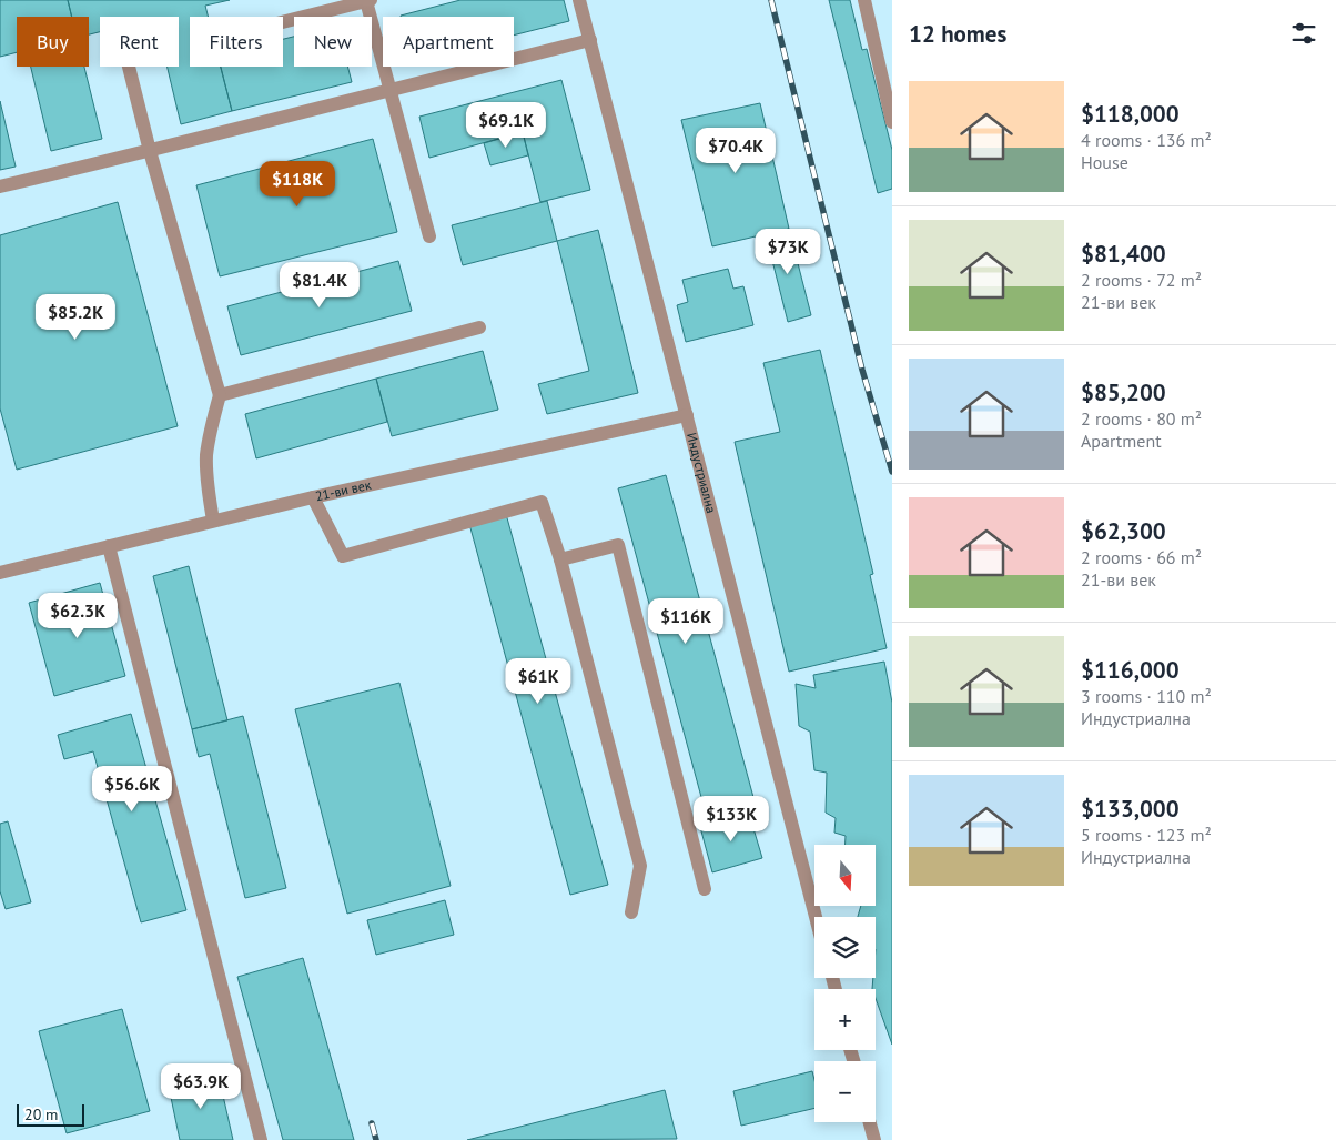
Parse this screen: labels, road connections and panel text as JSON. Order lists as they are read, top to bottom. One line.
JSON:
{"streets":{"street":["Индустриална","21-ви век"]},"crossings":[["Индустриална","21-ви век"]],"scale_bar":"20 m","north":"bottom","page":{"heading":"12 homes","chip":["Buy","Rent","Filters","New","Apartment"],"list":[{"name":"$118,000","note":"4 rooms · 136 m² · House"},{"name":"$81,400","note":"2 rooms · 72 m² · 21-ви век"},{"name":"$85,200","note":"2 rooms · 80 m² · Apartment"},{"name":"$62,300","note":"2 rooms · 66 m² · 21-ви век"},{"name":"$116,000","note":"3 rooms · 110 m² · Индустриална"},{"name":"$133,000","note":"5 rooms · 123 m² · Индустриална"}],"price":["$69.1K","$70.4K","$118K","$73K","$81.4K","$85.2K","$62.3K","$116K","$61K","$56.6K","$133K","$63.9K"],"map_buttons":["+","−"],"scale":"20 m"}}
